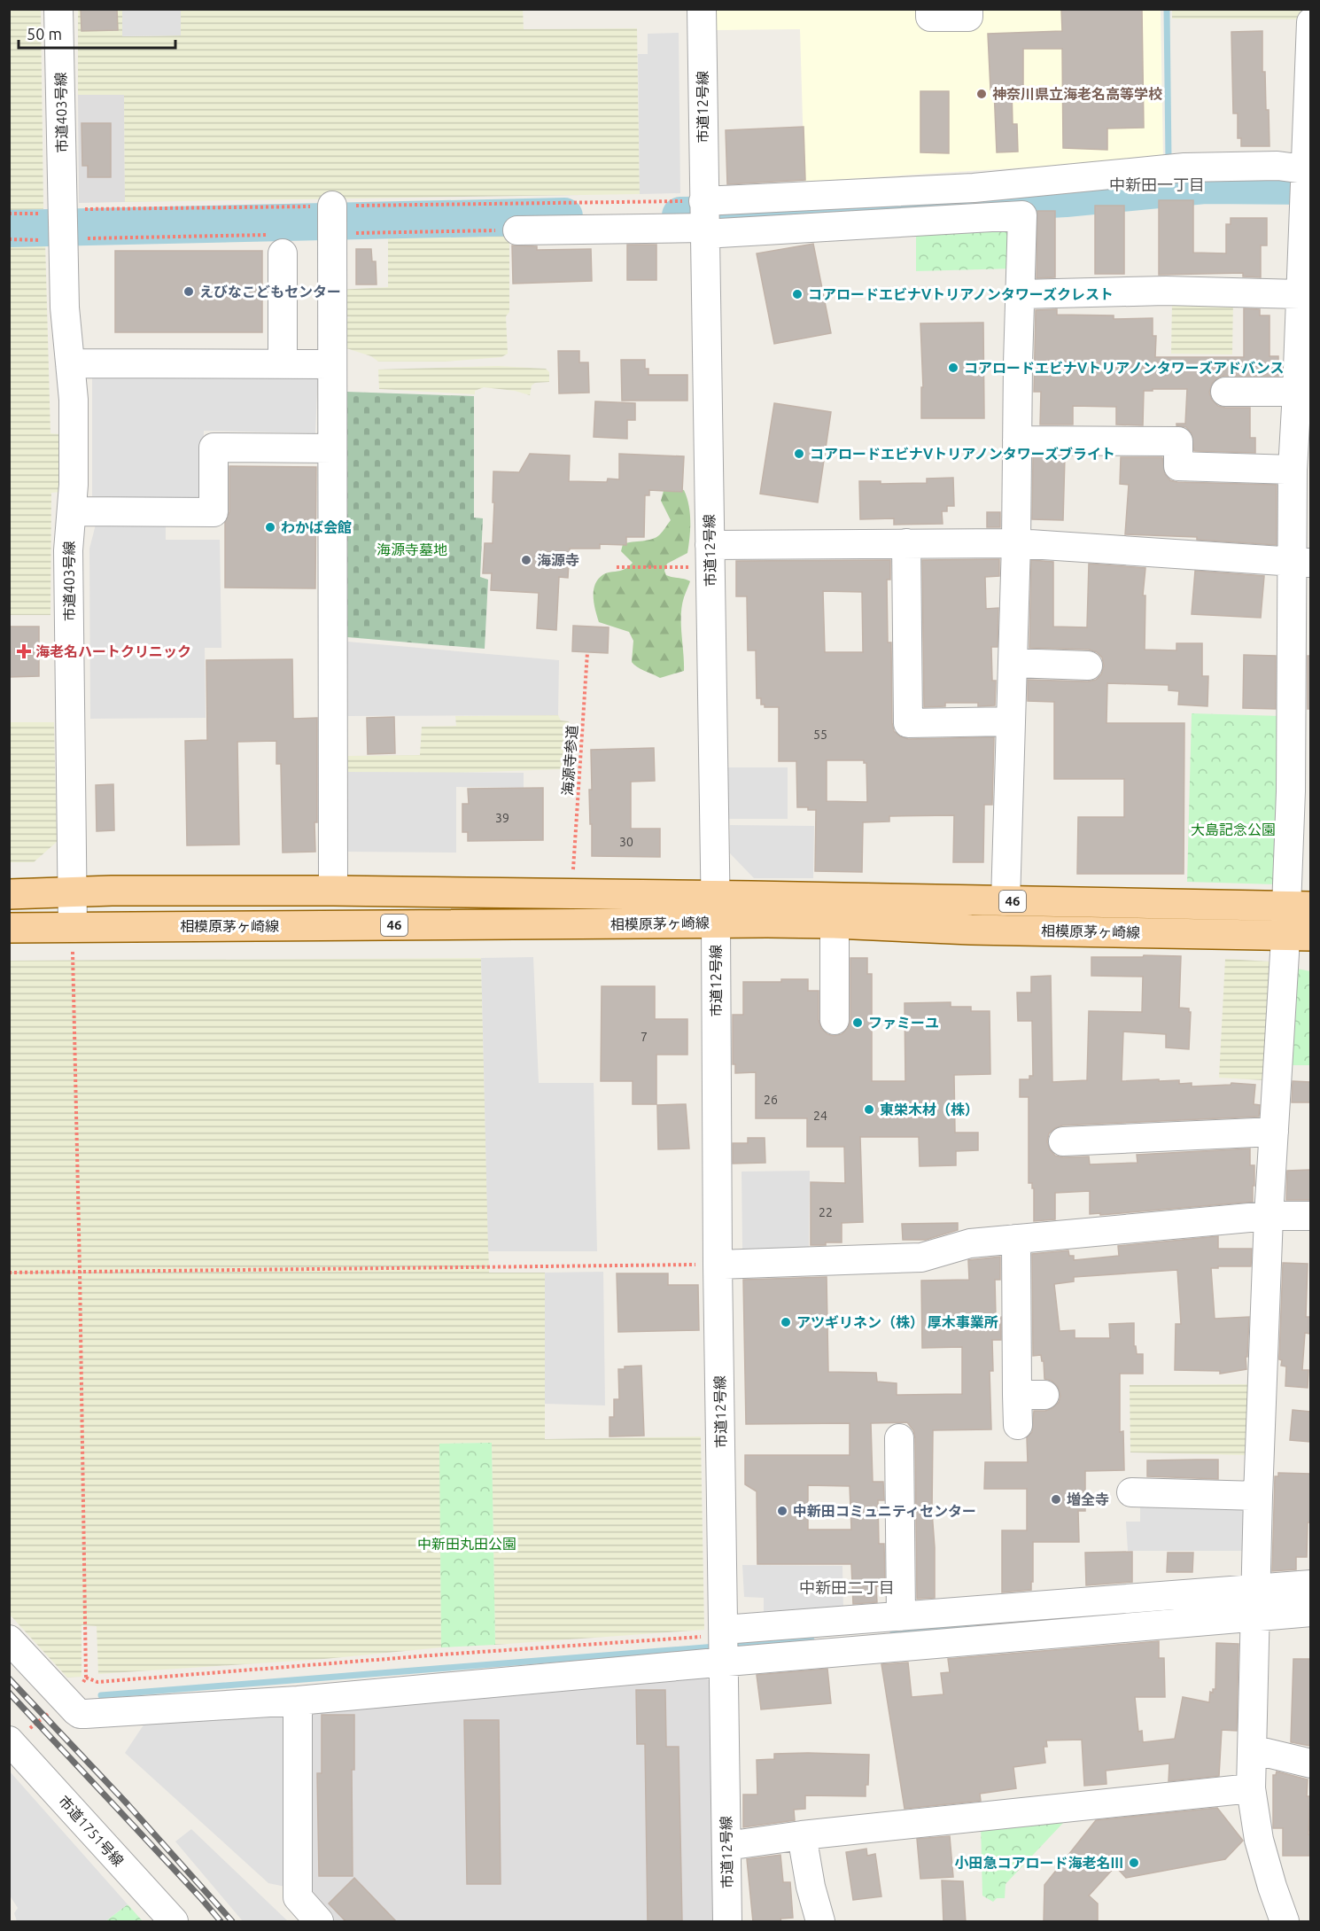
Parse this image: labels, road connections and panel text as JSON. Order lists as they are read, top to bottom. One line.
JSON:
{"streets":{"main road":["46","相模原茅ヶ崎線"],"street":["市道12号線","市道403号線","市道1751号線"],"path":["海源寺参道"]},"crossings":[["市道12号線","相模原茅ヶ崎線"],["市道403号線","相模原茅ヶ崎線"]],"districts":["中新田一丁目","中新田二丁目"],"parks":["海源寺墓地","大島記念公園","中新田丸田公園"],"places":{"other":["神奈川県立海老名高等学校","えびなこどもセンター","コアロードエビナVトリアノンタワーズクレスト","コアロードエビナVトリアノンタワーズアドバンス","コアロードエビナVトリアノンタワーズブライト","わかば会館","海源寺","ファミーユ","東栄木材（株）","アツギリネン（株） 厚木事業所","増全寺","中新田コミュニティセンター","小田急コアロード海老名III"],"health":["海老名ハートクリニック"]},"house_numbers":["55","39","30","7","26","24","22"],"scale_bar":"50 m"}
